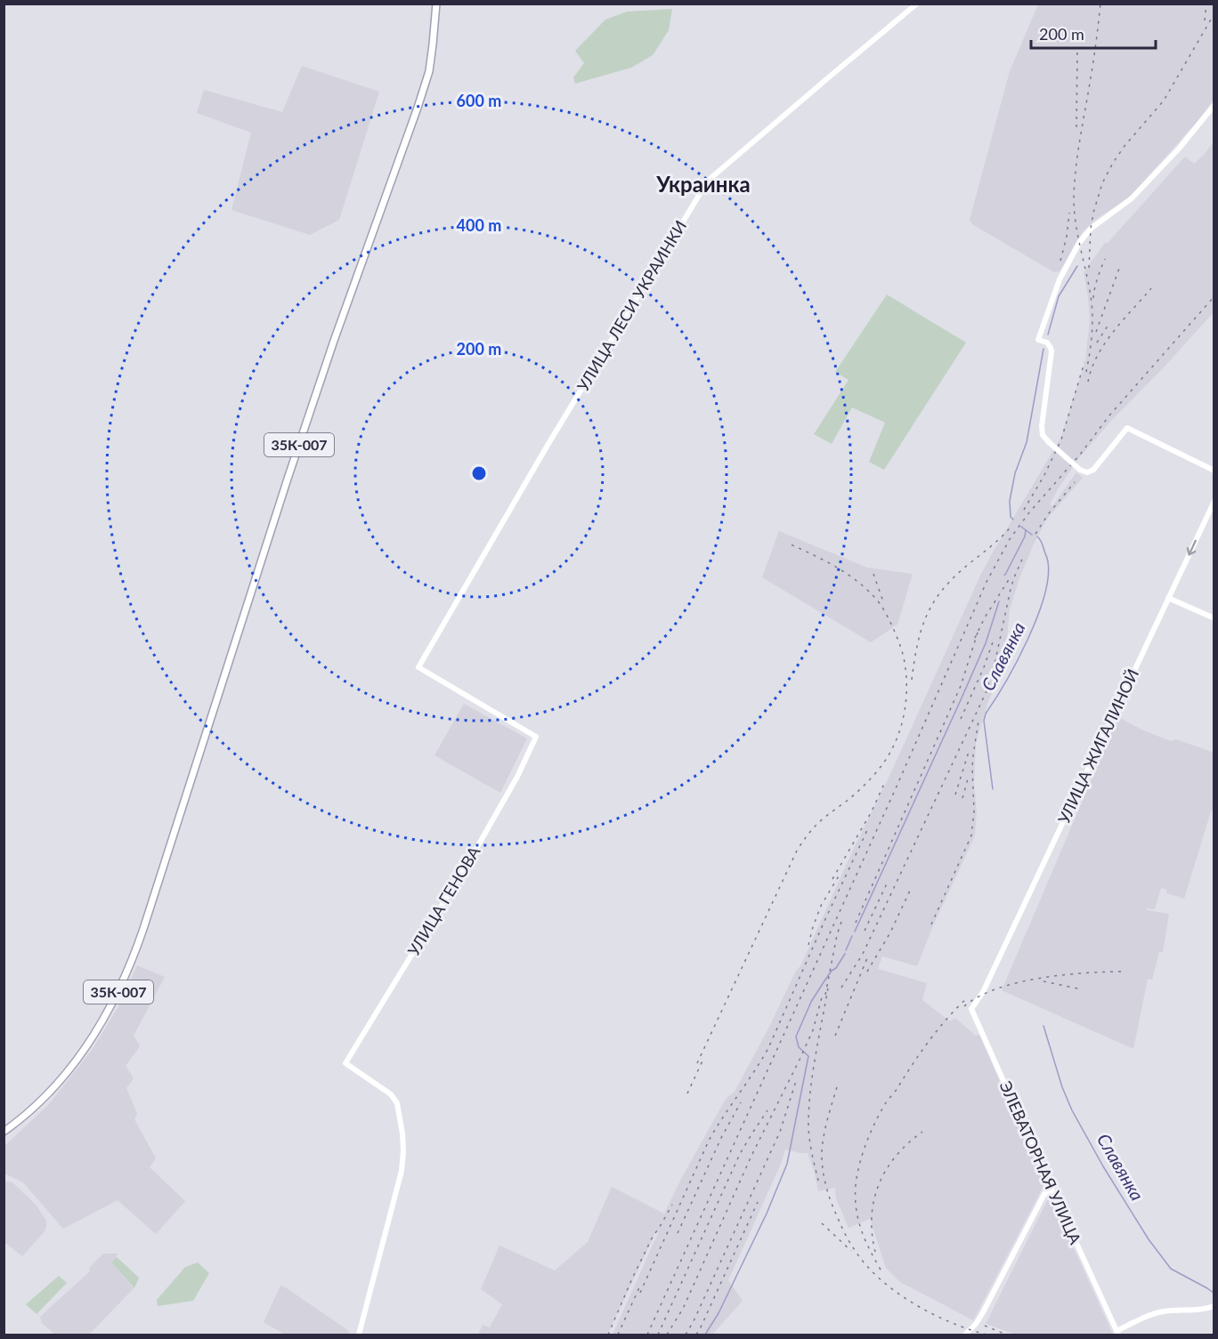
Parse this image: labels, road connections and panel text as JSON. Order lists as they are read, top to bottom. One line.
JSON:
{"streets":{"main road":["УЛИЦА ЛЕСИ УКРАИНКИ","35К-007","УЛИЦА ЖИГАЛИНОЙ","УЛИЦА ГЕНОВА","ЭЛЕВАТОРНАЯ УЛИЦА"]},"crossings":[["УЛИЦА ЛЕСИ УКРАИНКИ","УЛИЦА ГЕНОВА"],["УЛИЦА ЖИГАЛИНОЙ","ЭЛЕВАТОРНАЯ УЛИЦА"]],"districts":["Украинка"],"water":["Славянка"],"scale_bar":"200 m","rings":["600 m","400 m","200 m"]}
